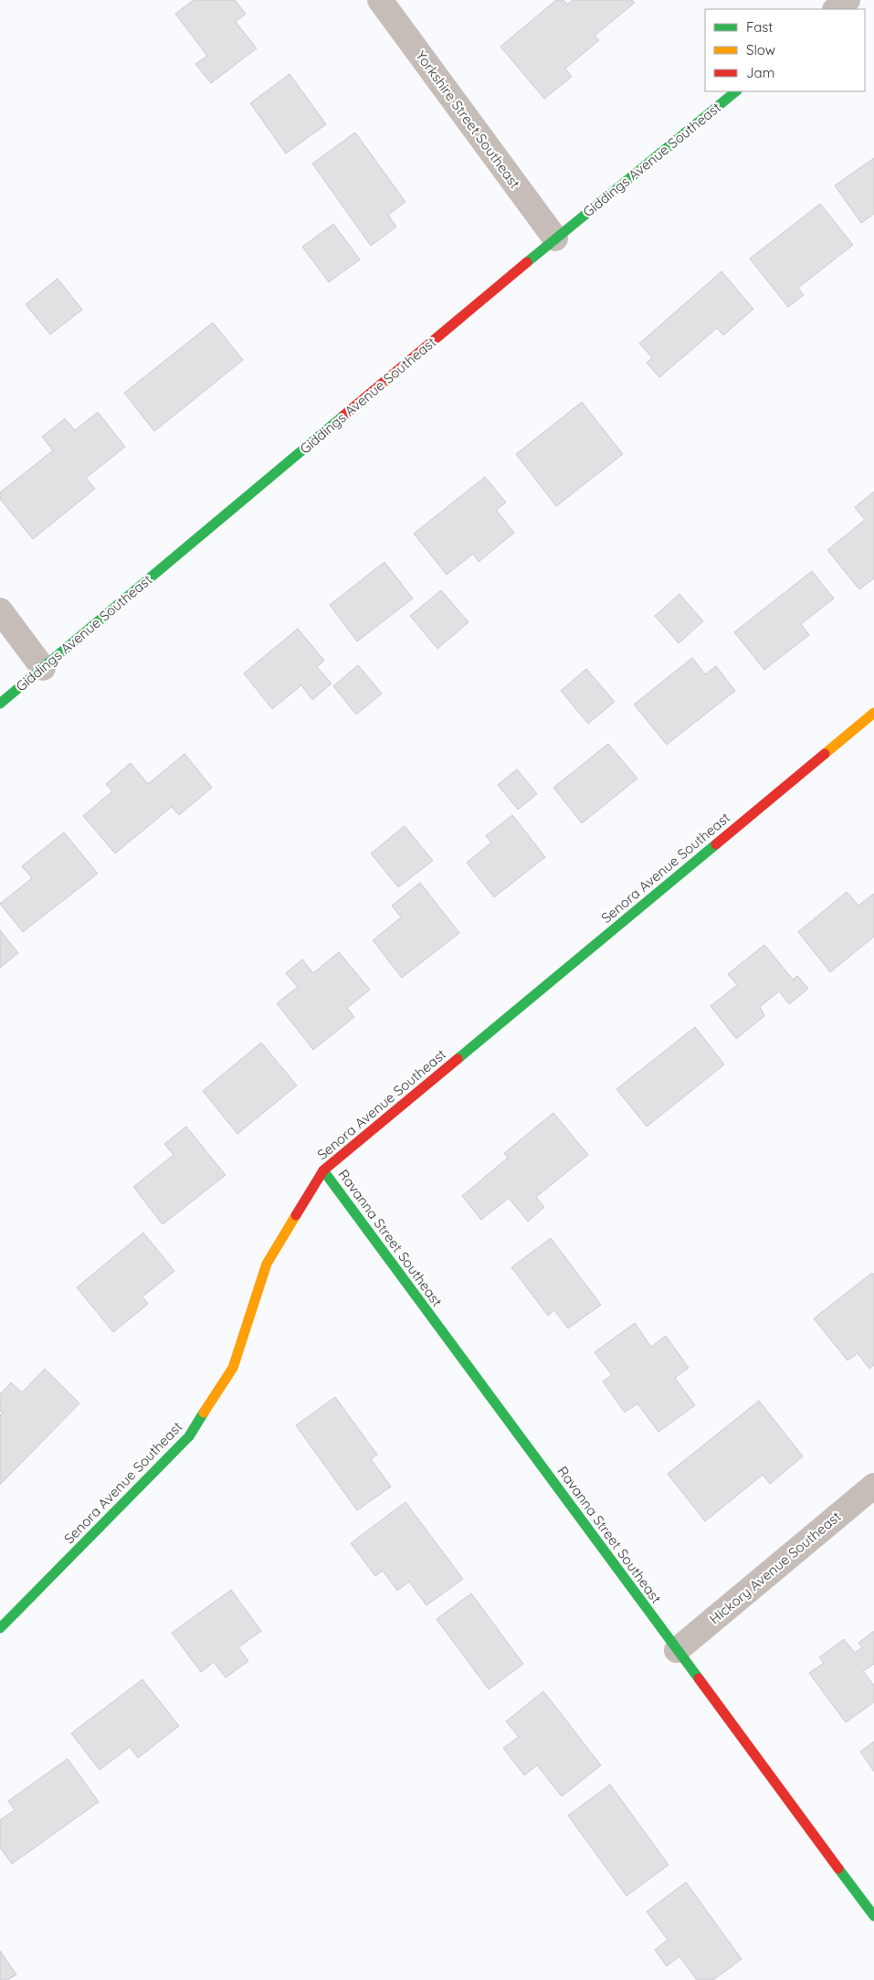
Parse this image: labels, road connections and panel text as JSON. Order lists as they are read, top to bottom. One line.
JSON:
{"streets":{"street":["Yorkshire Street Southeast","Giddings Avenue Southeast","Senora Avenue Southeast","Ravanna Street Southeast","Hickory Avenue Southeast"]},"crossings":[["Yorkshire Street Southeast","Giddings Avenue Southeast"],["Senora Avenue Southeast","Ravanna Street Southeast"],["Ravanna Street Southeast","Hickory Avenue Southeast"]],"legend":["Fast","Slow","Jam"]}
